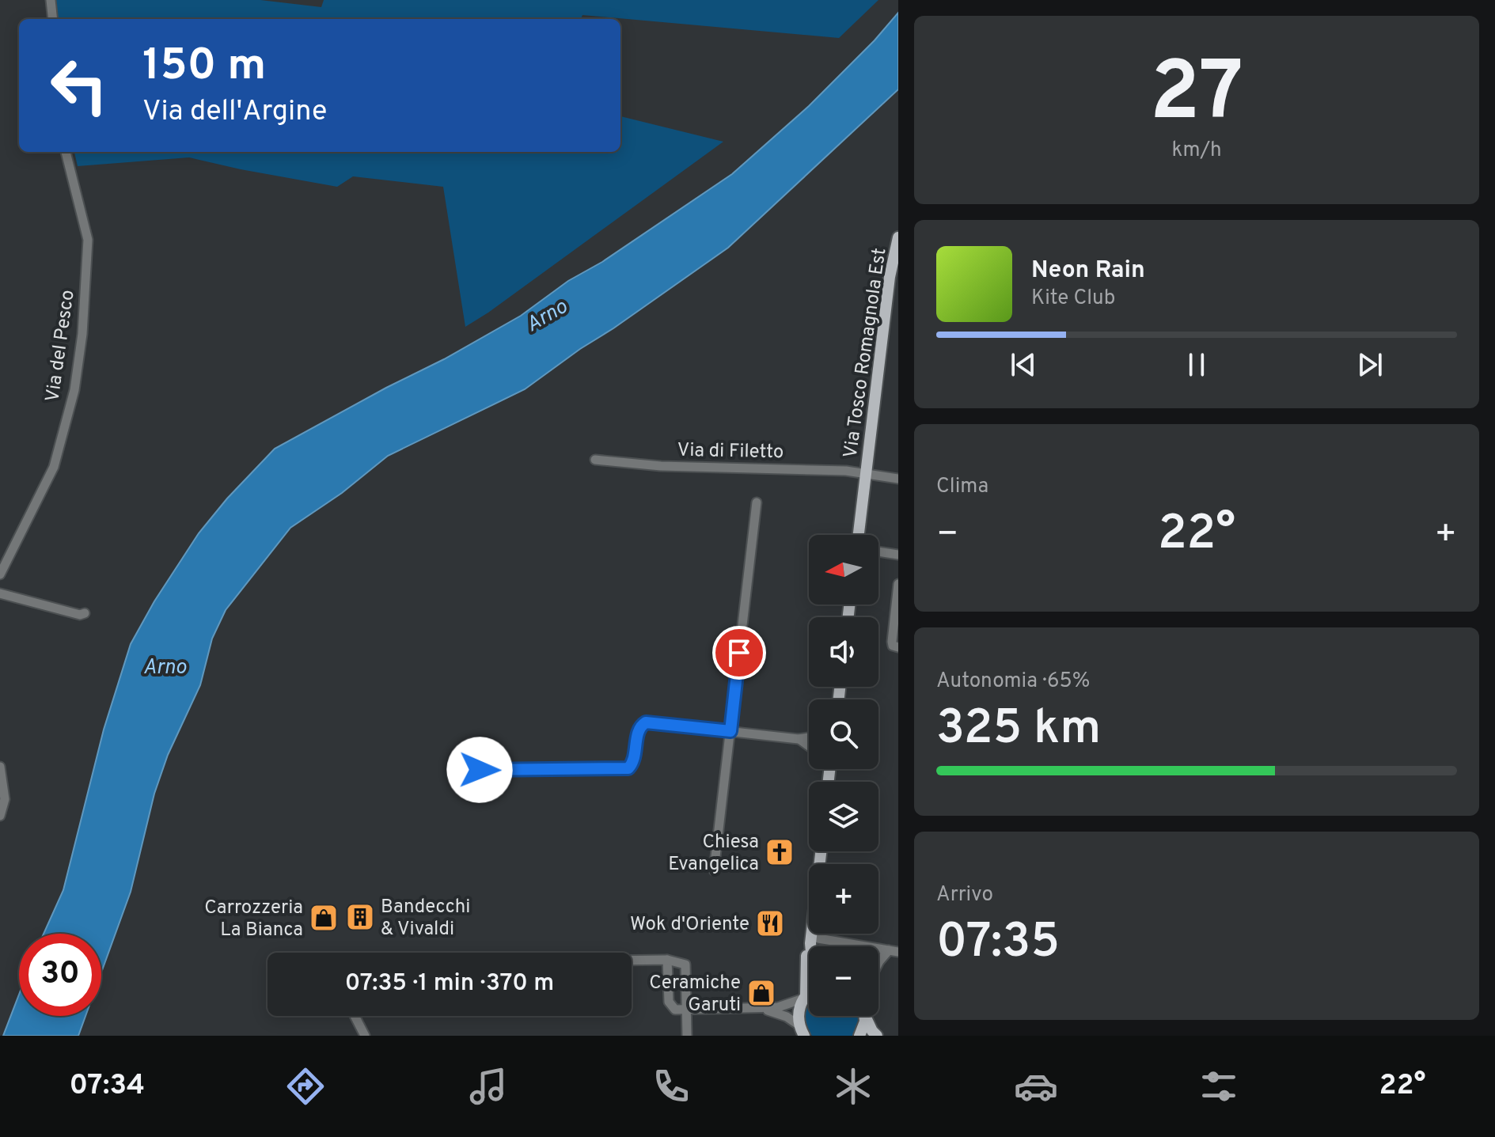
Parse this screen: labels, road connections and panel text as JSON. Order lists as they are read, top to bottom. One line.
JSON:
{"streets":{"main road":["Via Tosco Romagnola Est"],"street":["Via del Pesco","Via di Filetto"]},"crossings":[["Via Tosco Romagnola Est","Via di Filetto"]],"water":["Arno"],"places":{"church":["Chiesa Evangelica"],"building":["Bandecchi & Vivaldi"],"shop":["Carrozzeria La Bianca","Ceramiche Garuti"],"restaurant":["Wok d'Oriente"]},"north":"left","page":{"tile":[["27","km/h"],"Clima",["Autonomia · 65%","325 km"],["Arrivo","07:35"]],"turn":["150 m","Via dell'Argine"],"song":["Neon Rain","Kite Club"],"heat":["−","22°","+"],"map_buttons":["+","−"],"limit":"30","trip":"07:35 · 1 min · 370 m","tabs":["07:34","22°"]}}
